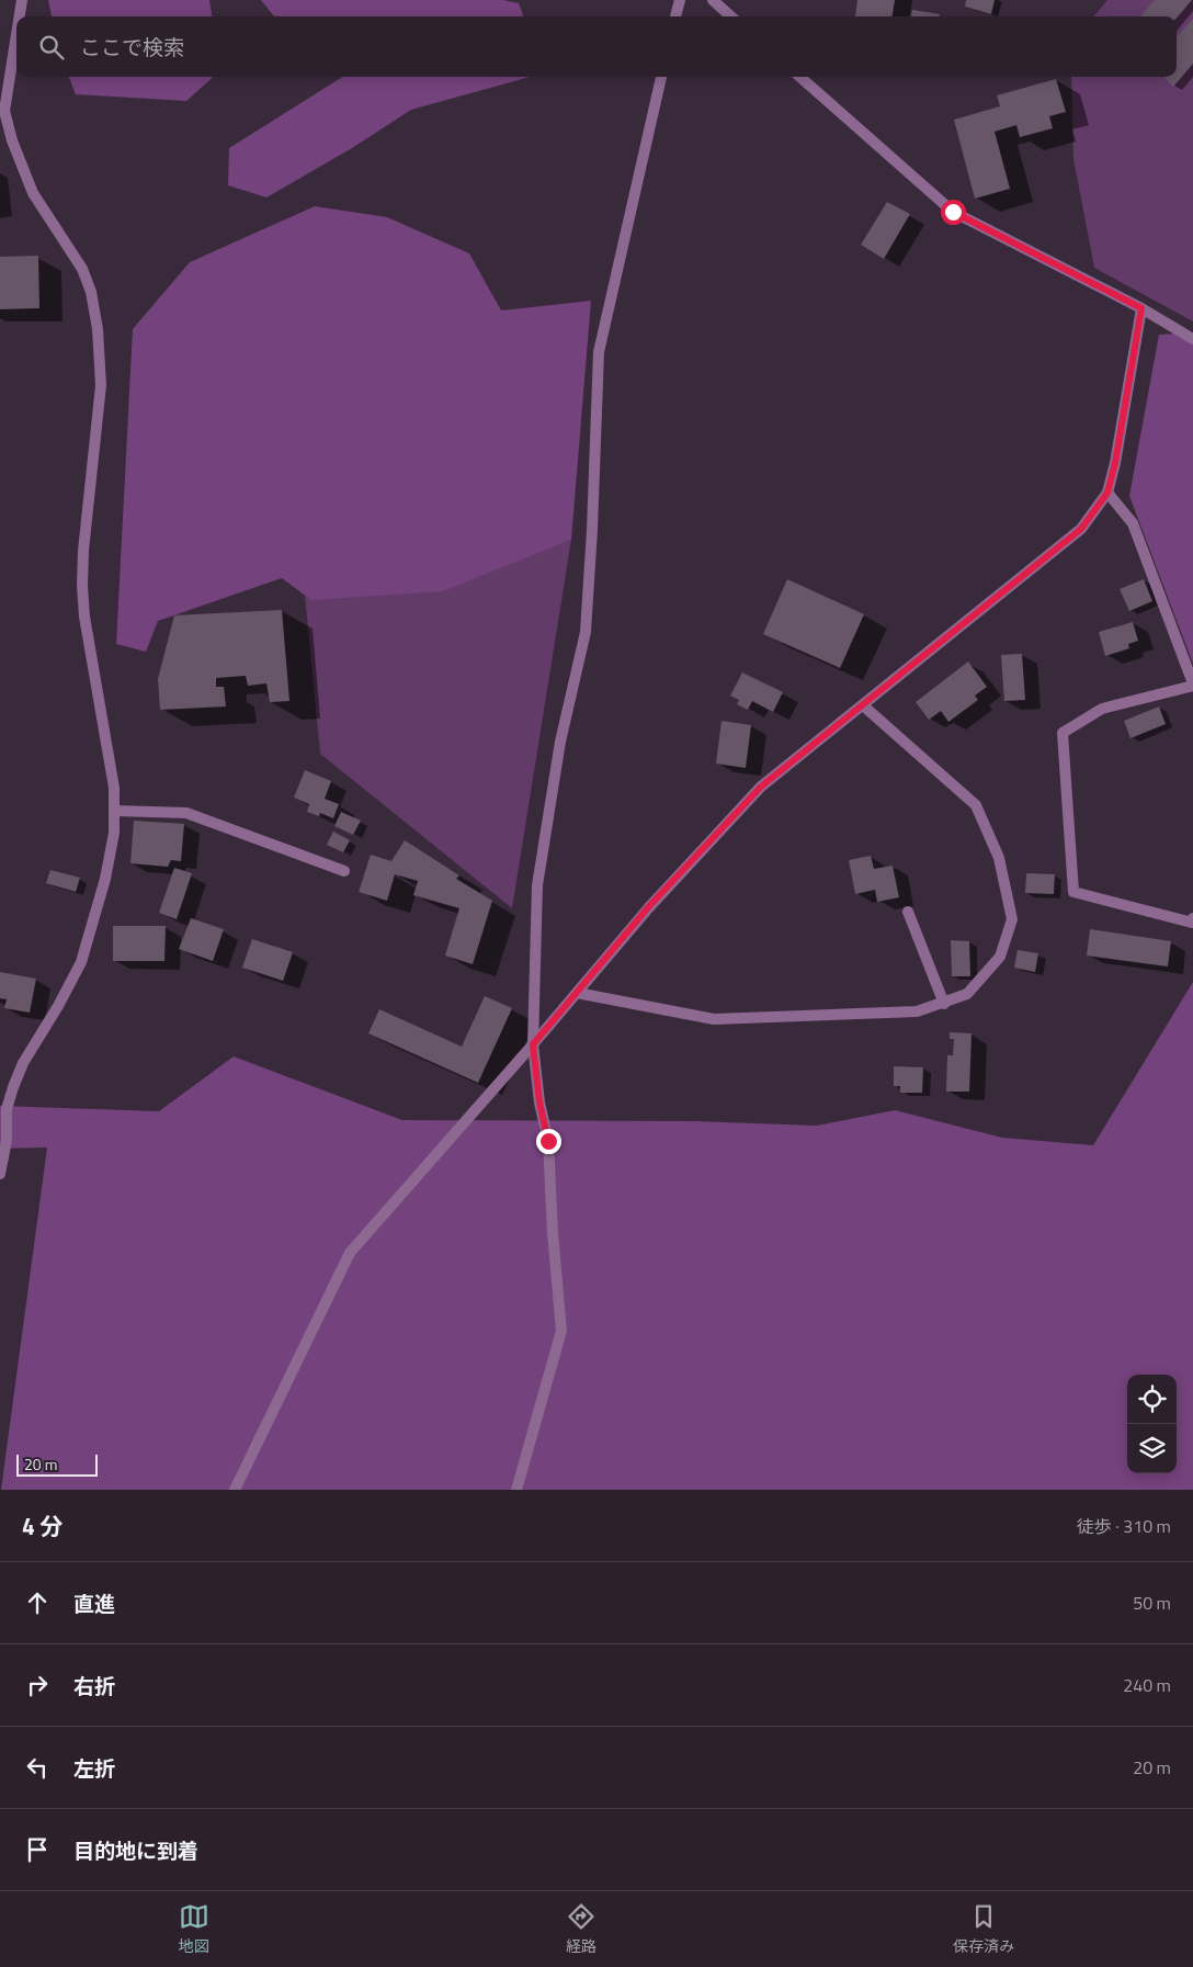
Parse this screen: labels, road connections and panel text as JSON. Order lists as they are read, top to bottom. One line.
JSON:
{"scale_bar":"20 m","page":{"search":"ここで検索","scale":"20 m","heading":["4 分","徒歩 · 310 m"],"list":[["直進","50 m"],["右折","240 m"],["左折","20 m"],"目的地に到着"],"nav":["地図","経路","保存済み"]}}
